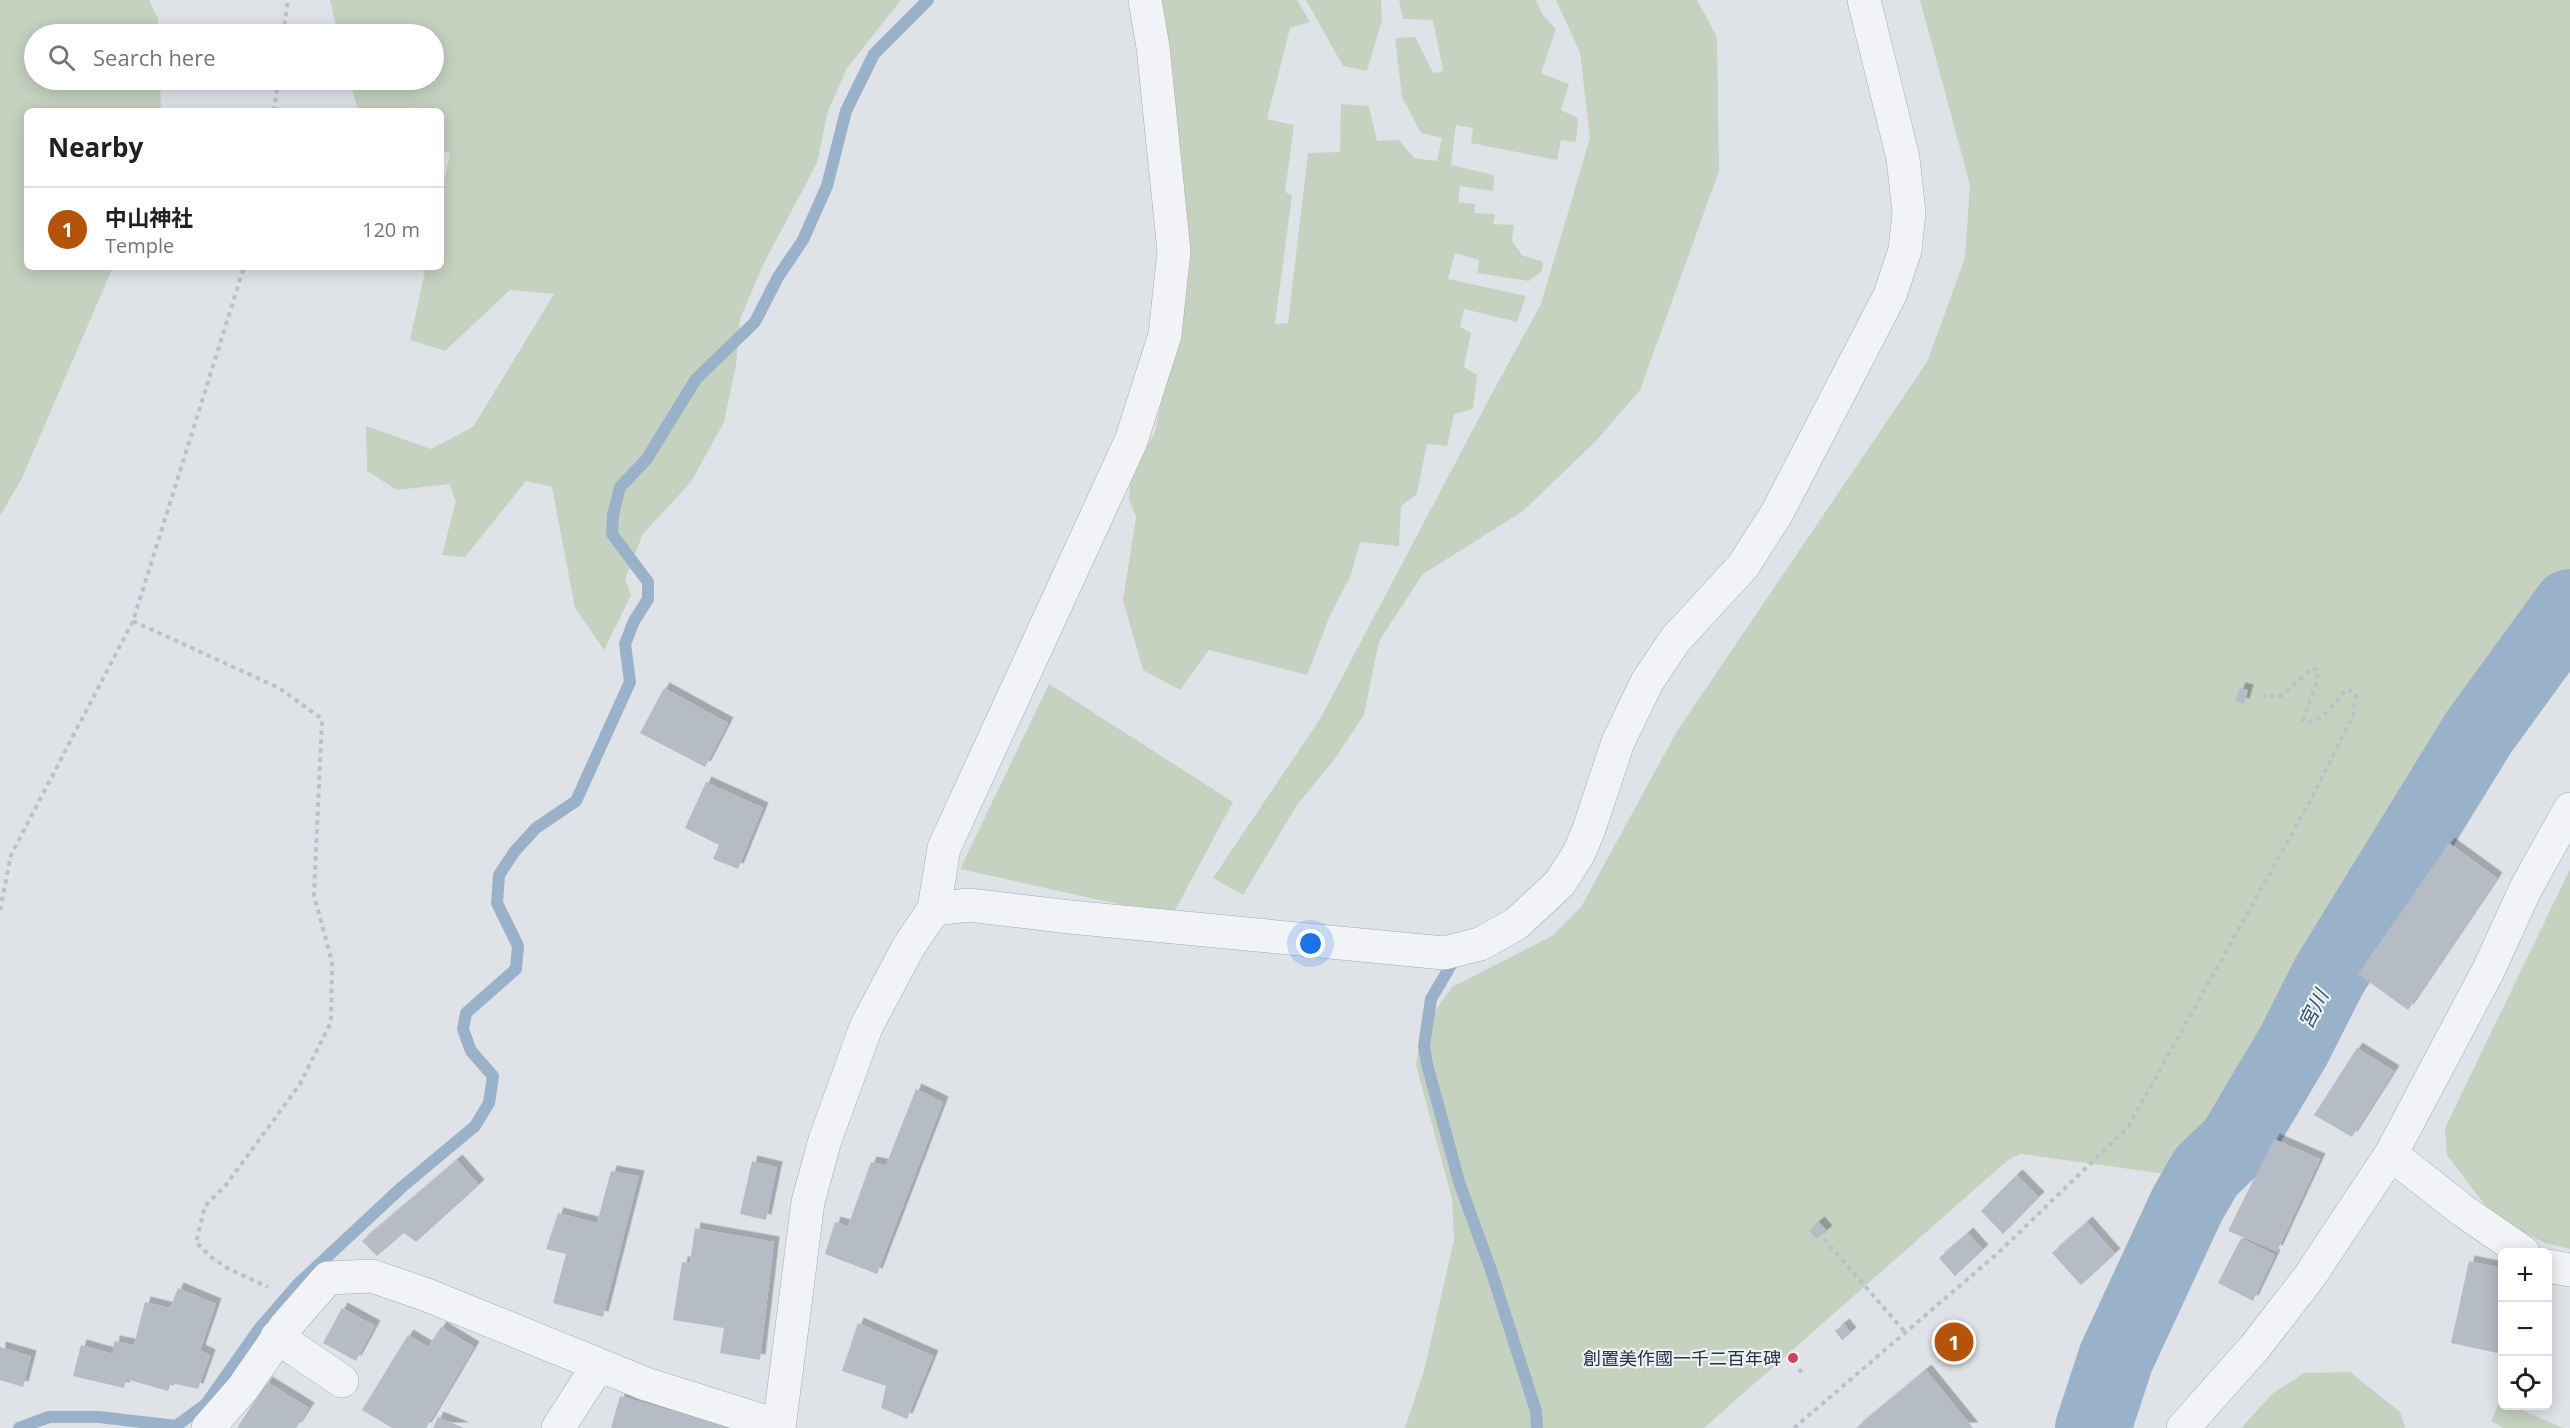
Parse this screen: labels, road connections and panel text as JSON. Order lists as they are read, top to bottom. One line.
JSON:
{"water":["宮川"],"places":["創置美作國一千二百年碑"],"page":{"search":"Search here","heading":"Nearby","list":[{"mark":"1","name":"中山神社","note":"Temple","value":"120 m"}],"map_buttons":["+","−"],"pins":"1"}}
